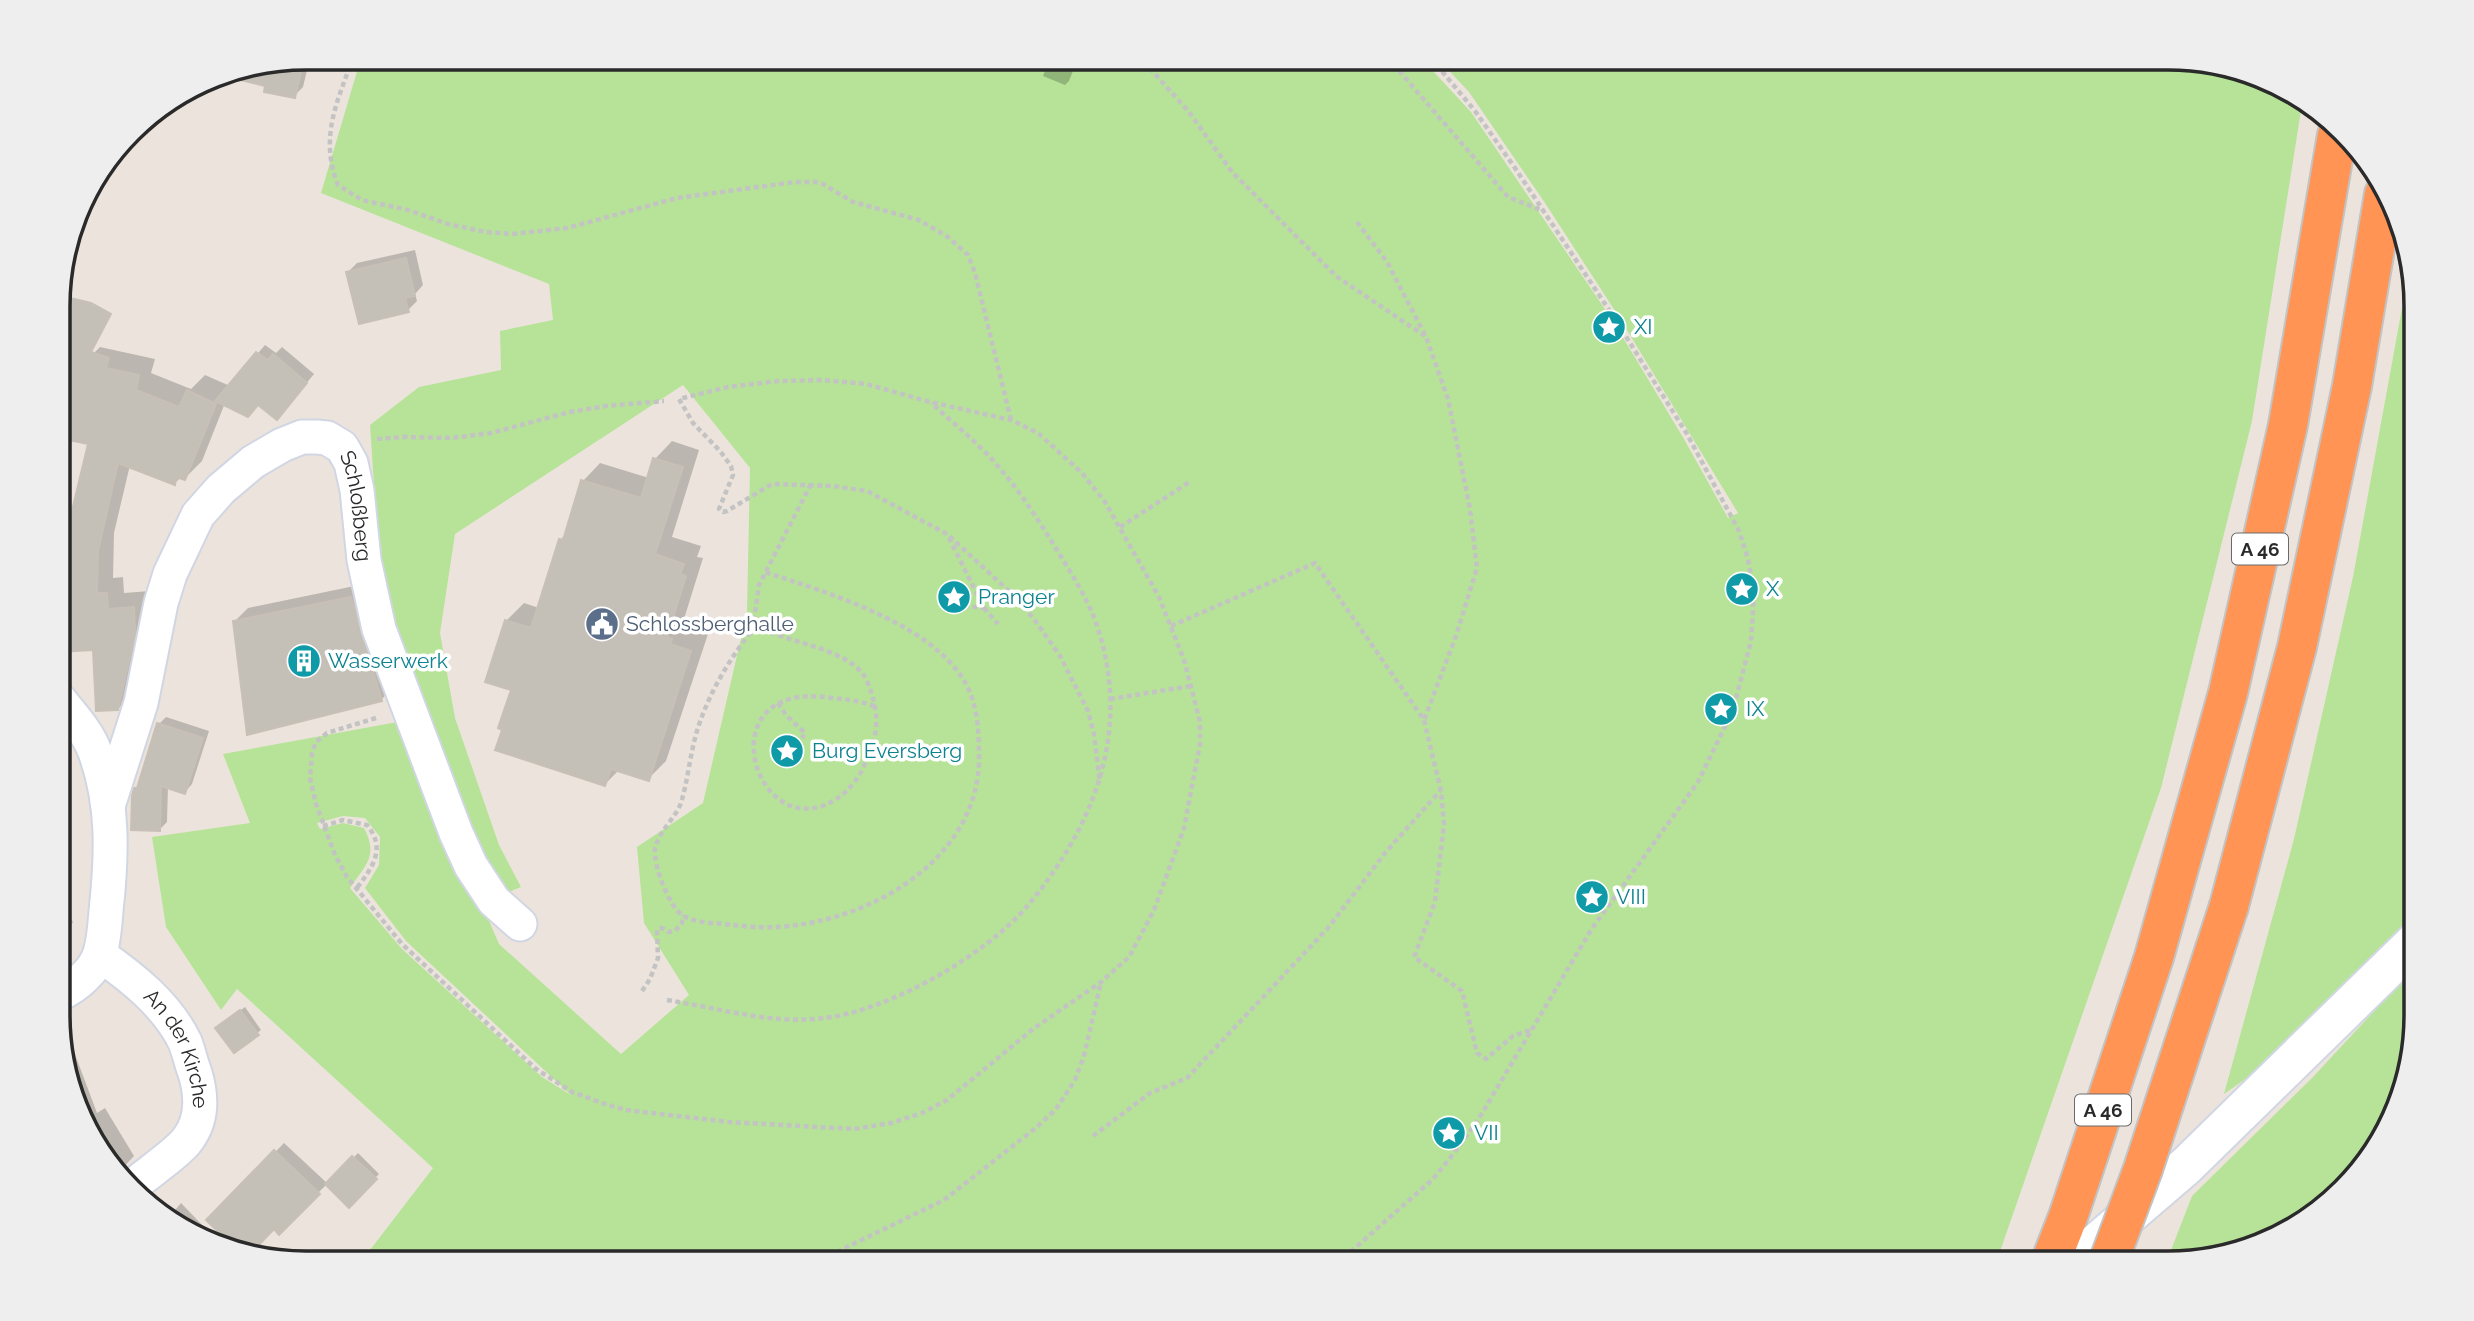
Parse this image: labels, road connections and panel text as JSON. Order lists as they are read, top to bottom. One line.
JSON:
{"streets":{"highway":["A 46"],"street":["Schloßberg","An der Kirche"]},"places":{"place":["XI","X","Pranger","IX","Burg Eversberg","VIII","VII"],"public building":["Schlossberghalle"],"building":["Wasserwerk"]}}
